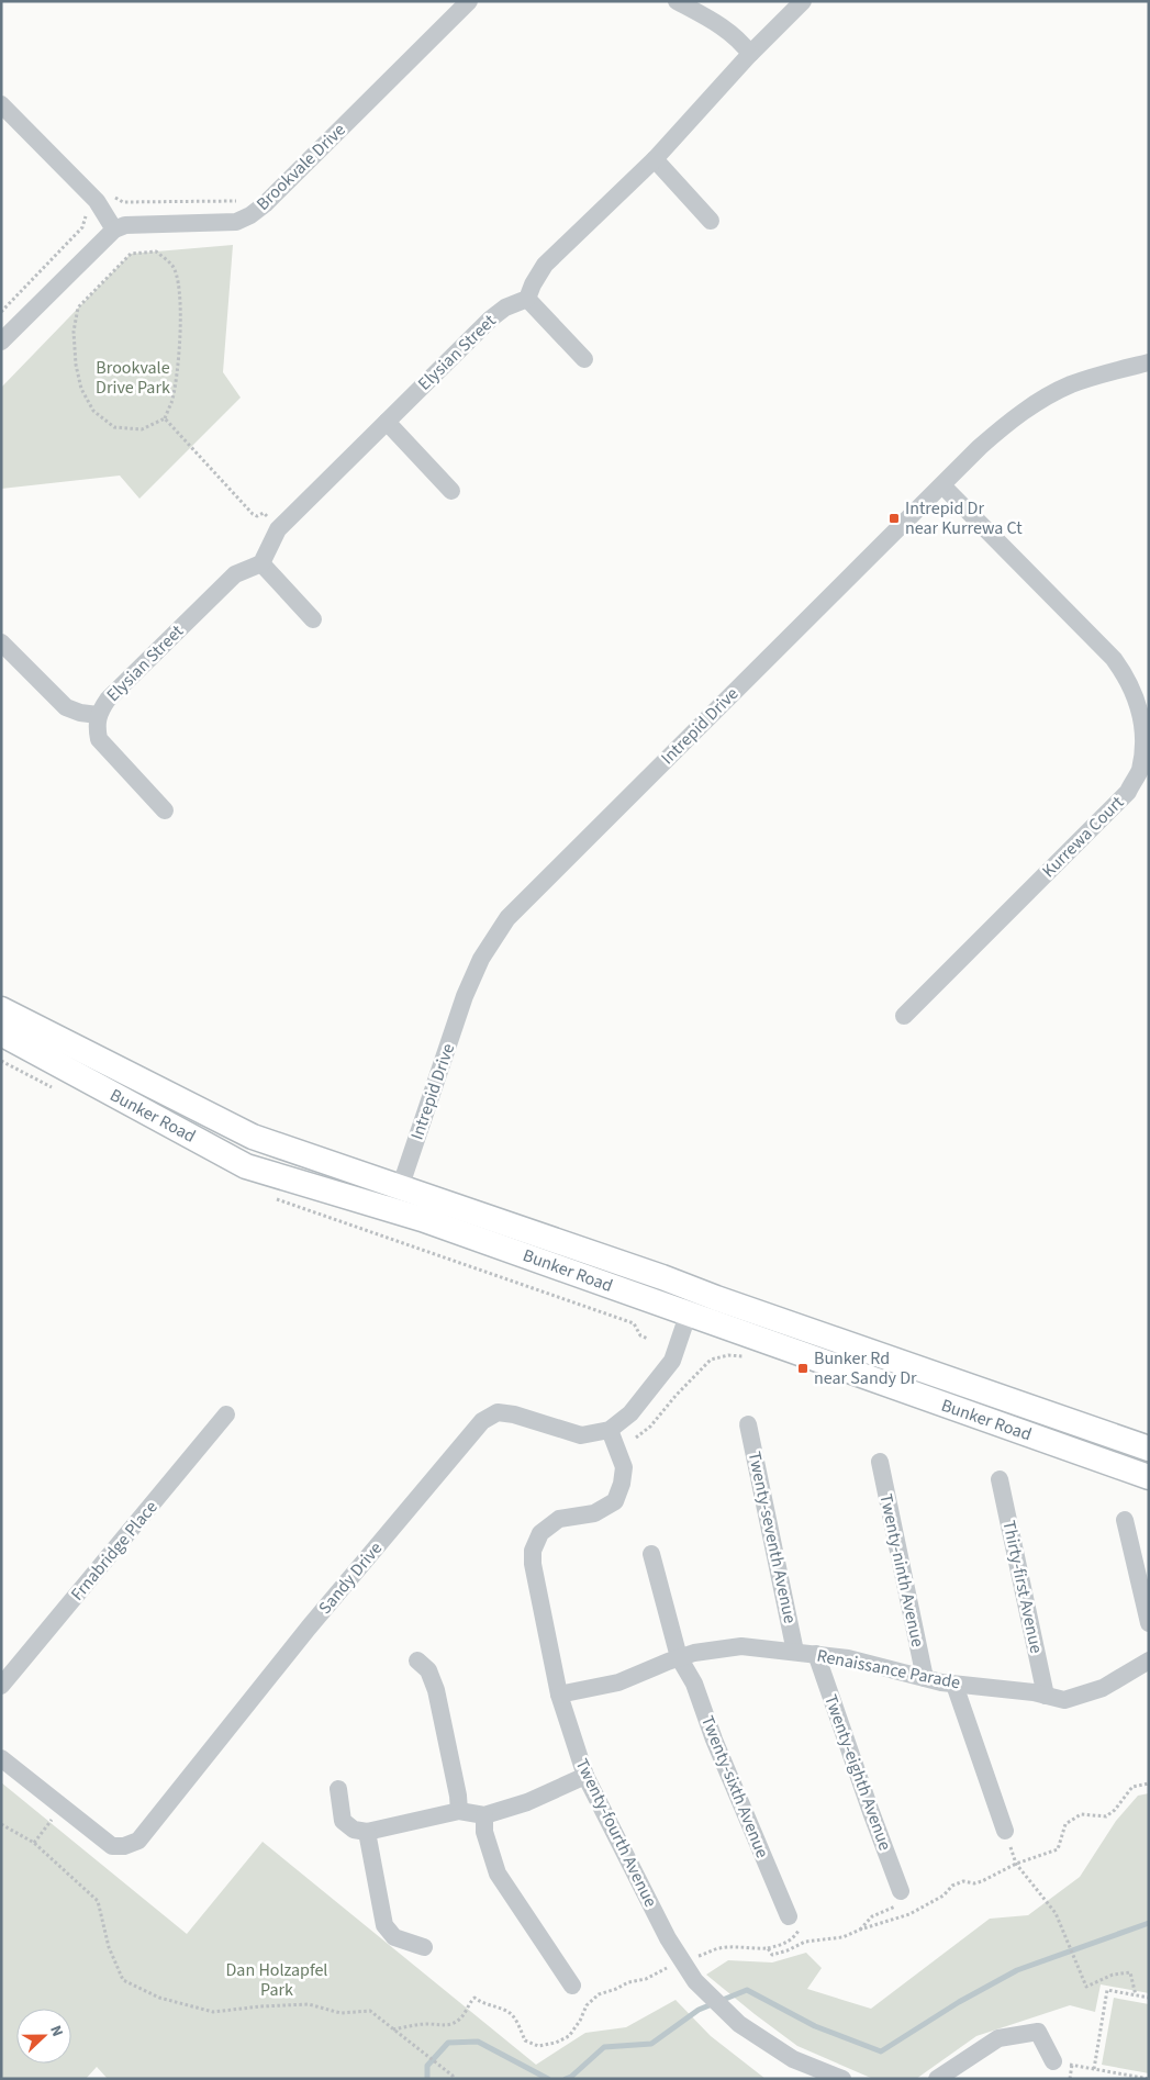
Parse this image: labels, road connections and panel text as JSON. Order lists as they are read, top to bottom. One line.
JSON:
{"streets":{"main road":["Bunker Road"],"street":["Brookvale Drive","Elysian Street","Intrepid Drive","Kurrewa Court","Twenty-seventh Avenue","Frnabridge Place","Twenty-ninth Avenue","Sandy Drive","Thirty-first Avenue","Renaissance Parade","Twenty-eighth Avenue","Twenty-sixth Avenue","Twenty-fourth Avenue"]},"crossings":[["Intrepid Drive","Kurrewa Court"],["Intrepid Drive","Bunker Road"],["Twenty-seventh Avenue","Renaissance Parade"],["Twenty-ninth Avenue","Renaissance Parade"],["Sandy Drive","Twenty-fourth Avenue"],["Thirty-first Avenue","Renaissance Parade"],["Renaissance Parade","Twenty-eighth Avenue"],["Renaissance Parade","Twenty-sixth Avenue"],["Renaissance Parade","Twenty-fourth Avenue"]],"parks":["Brookvale Drive Park","Dan Holzapfel Park"],"places":{"transit":["Intrepid Dr near Kurrewa Ct","Bunker Rd near Sandy Dr"]},"north":"right"}
